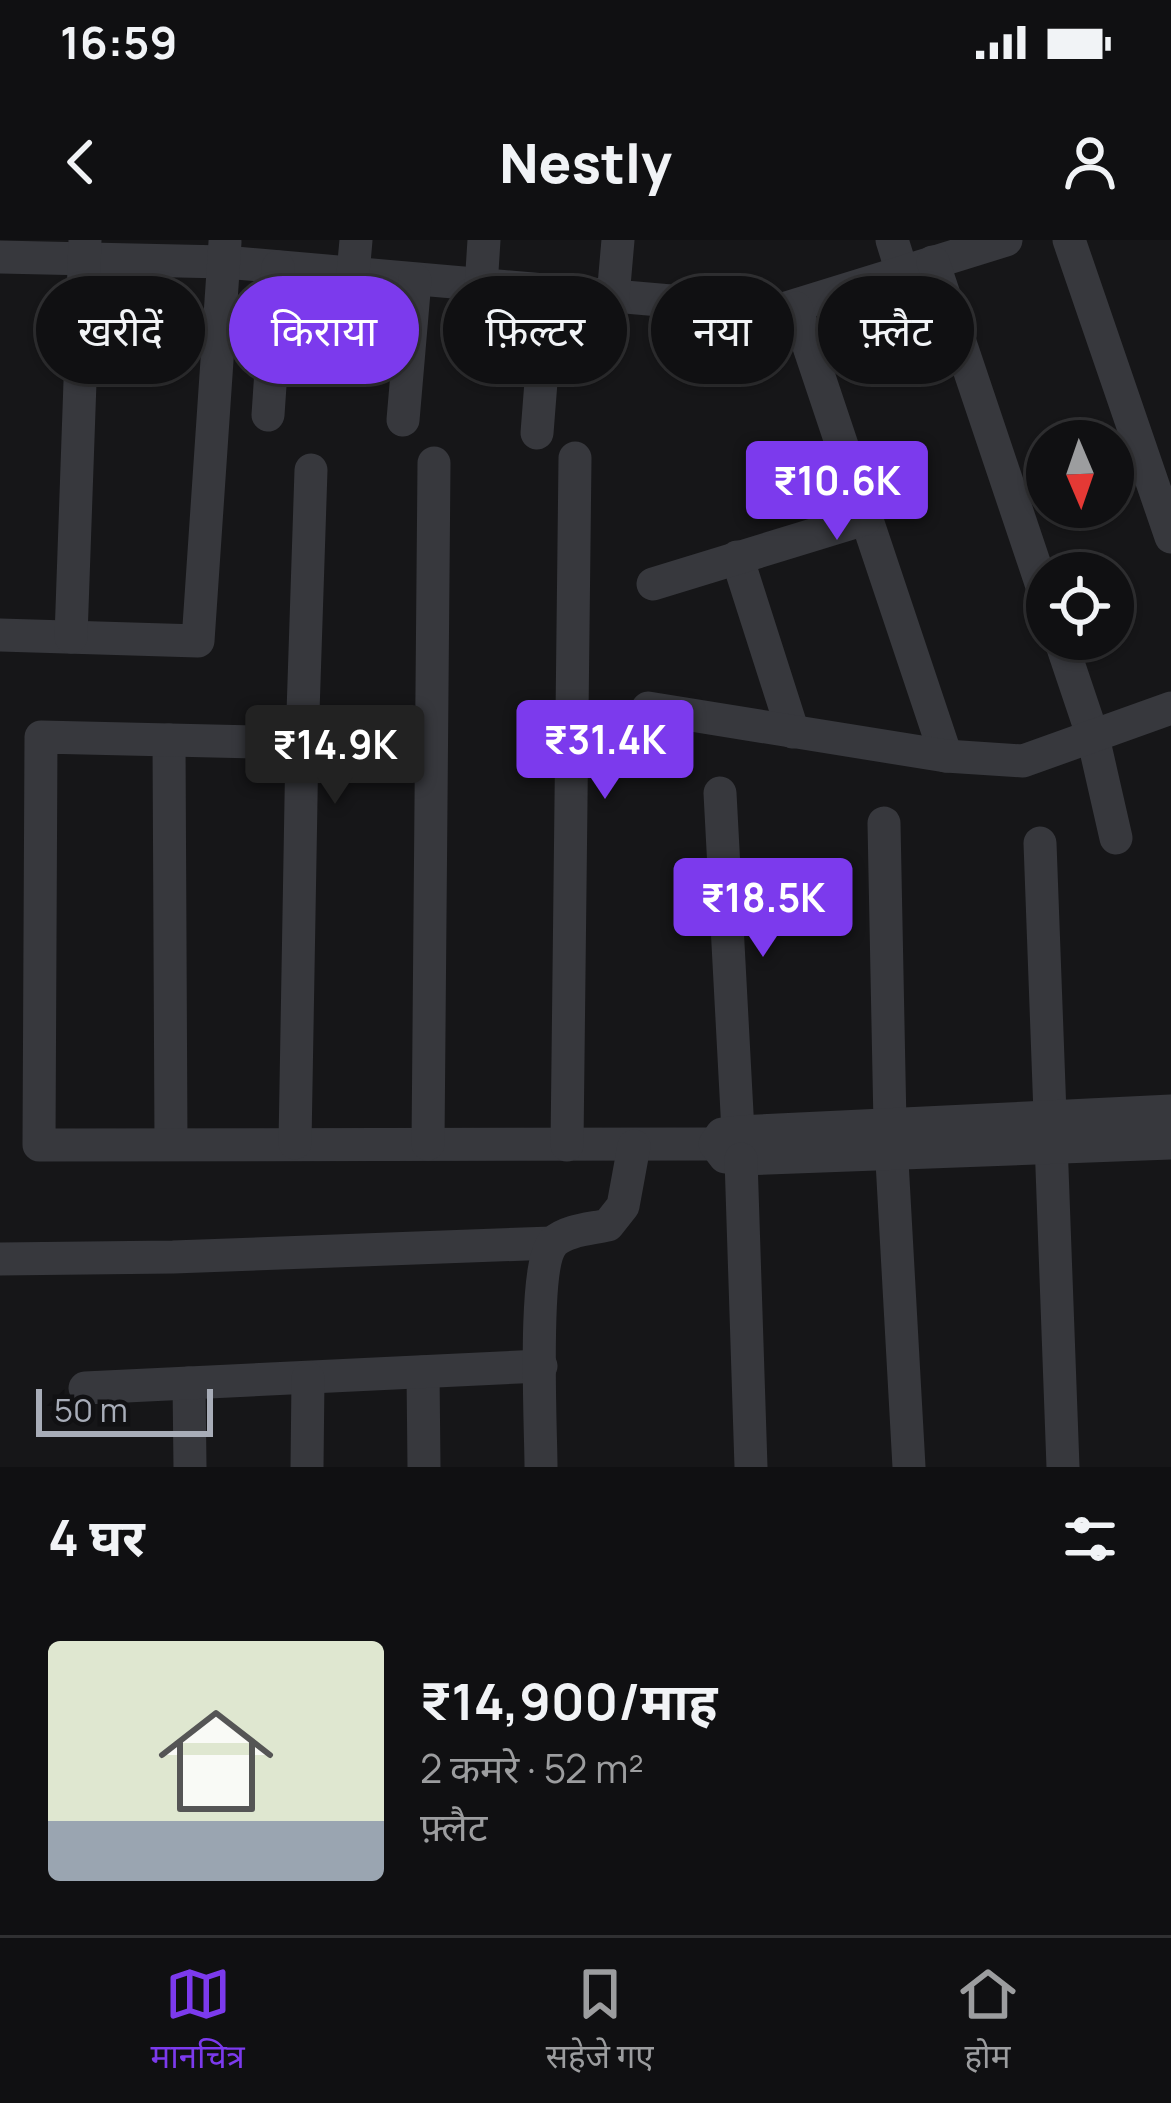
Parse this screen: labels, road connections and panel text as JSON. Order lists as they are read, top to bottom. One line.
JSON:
{"scale_bar":"50 m","north":"bottom","page":{"status":"16:59","header":"Nestly","chip":["खरीदें","किराया","फ़िल्टर","नया","फ़्लैट"],"price":["₹10.6K","₹31.4K","₹14.9K","₹18.5K"],"scale":"50 m","heading":"4 घर","list":[{"name":"₹14,900/माह","note":"2 कमरे · 52 m² · फ़्लैट"}],"tabs":["मानचित्र","सहेजे गए","होम"]}}
